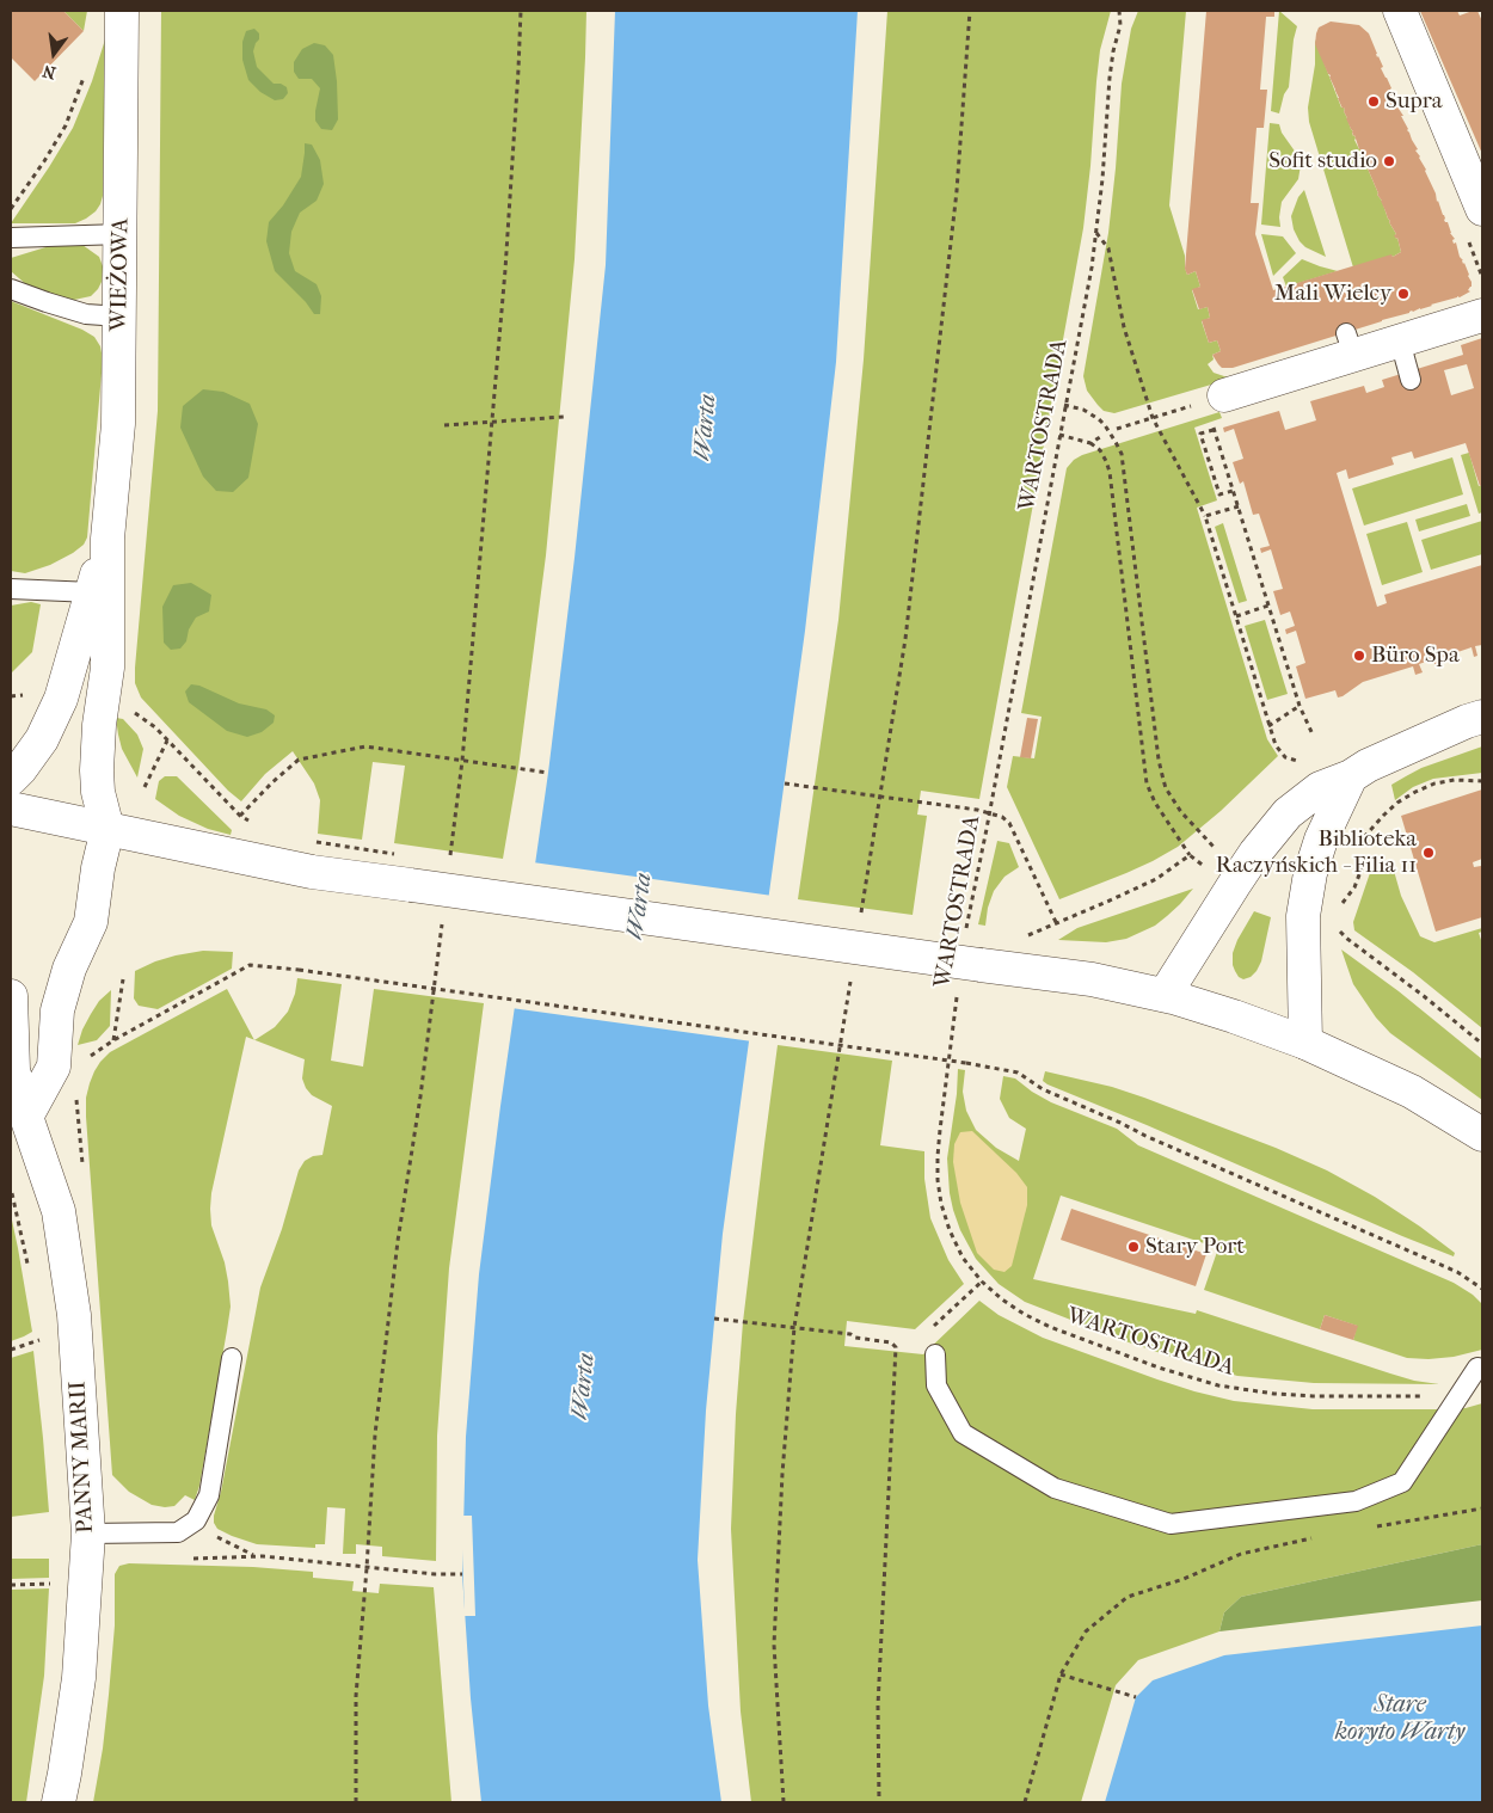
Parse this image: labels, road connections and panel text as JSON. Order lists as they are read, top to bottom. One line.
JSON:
{"streets":{"street":["WIEŻOWA","PANNY MARII"],"path":["WARTOSTRADA"]},"water":["Warta","Stare koryto Warty"],"places":["Supra","Sofit studio","Mali Wielcy","Büro Spa","Biblioteka Raczyńskich - Filia 11","Stary Port"],"north":"bottom"}
